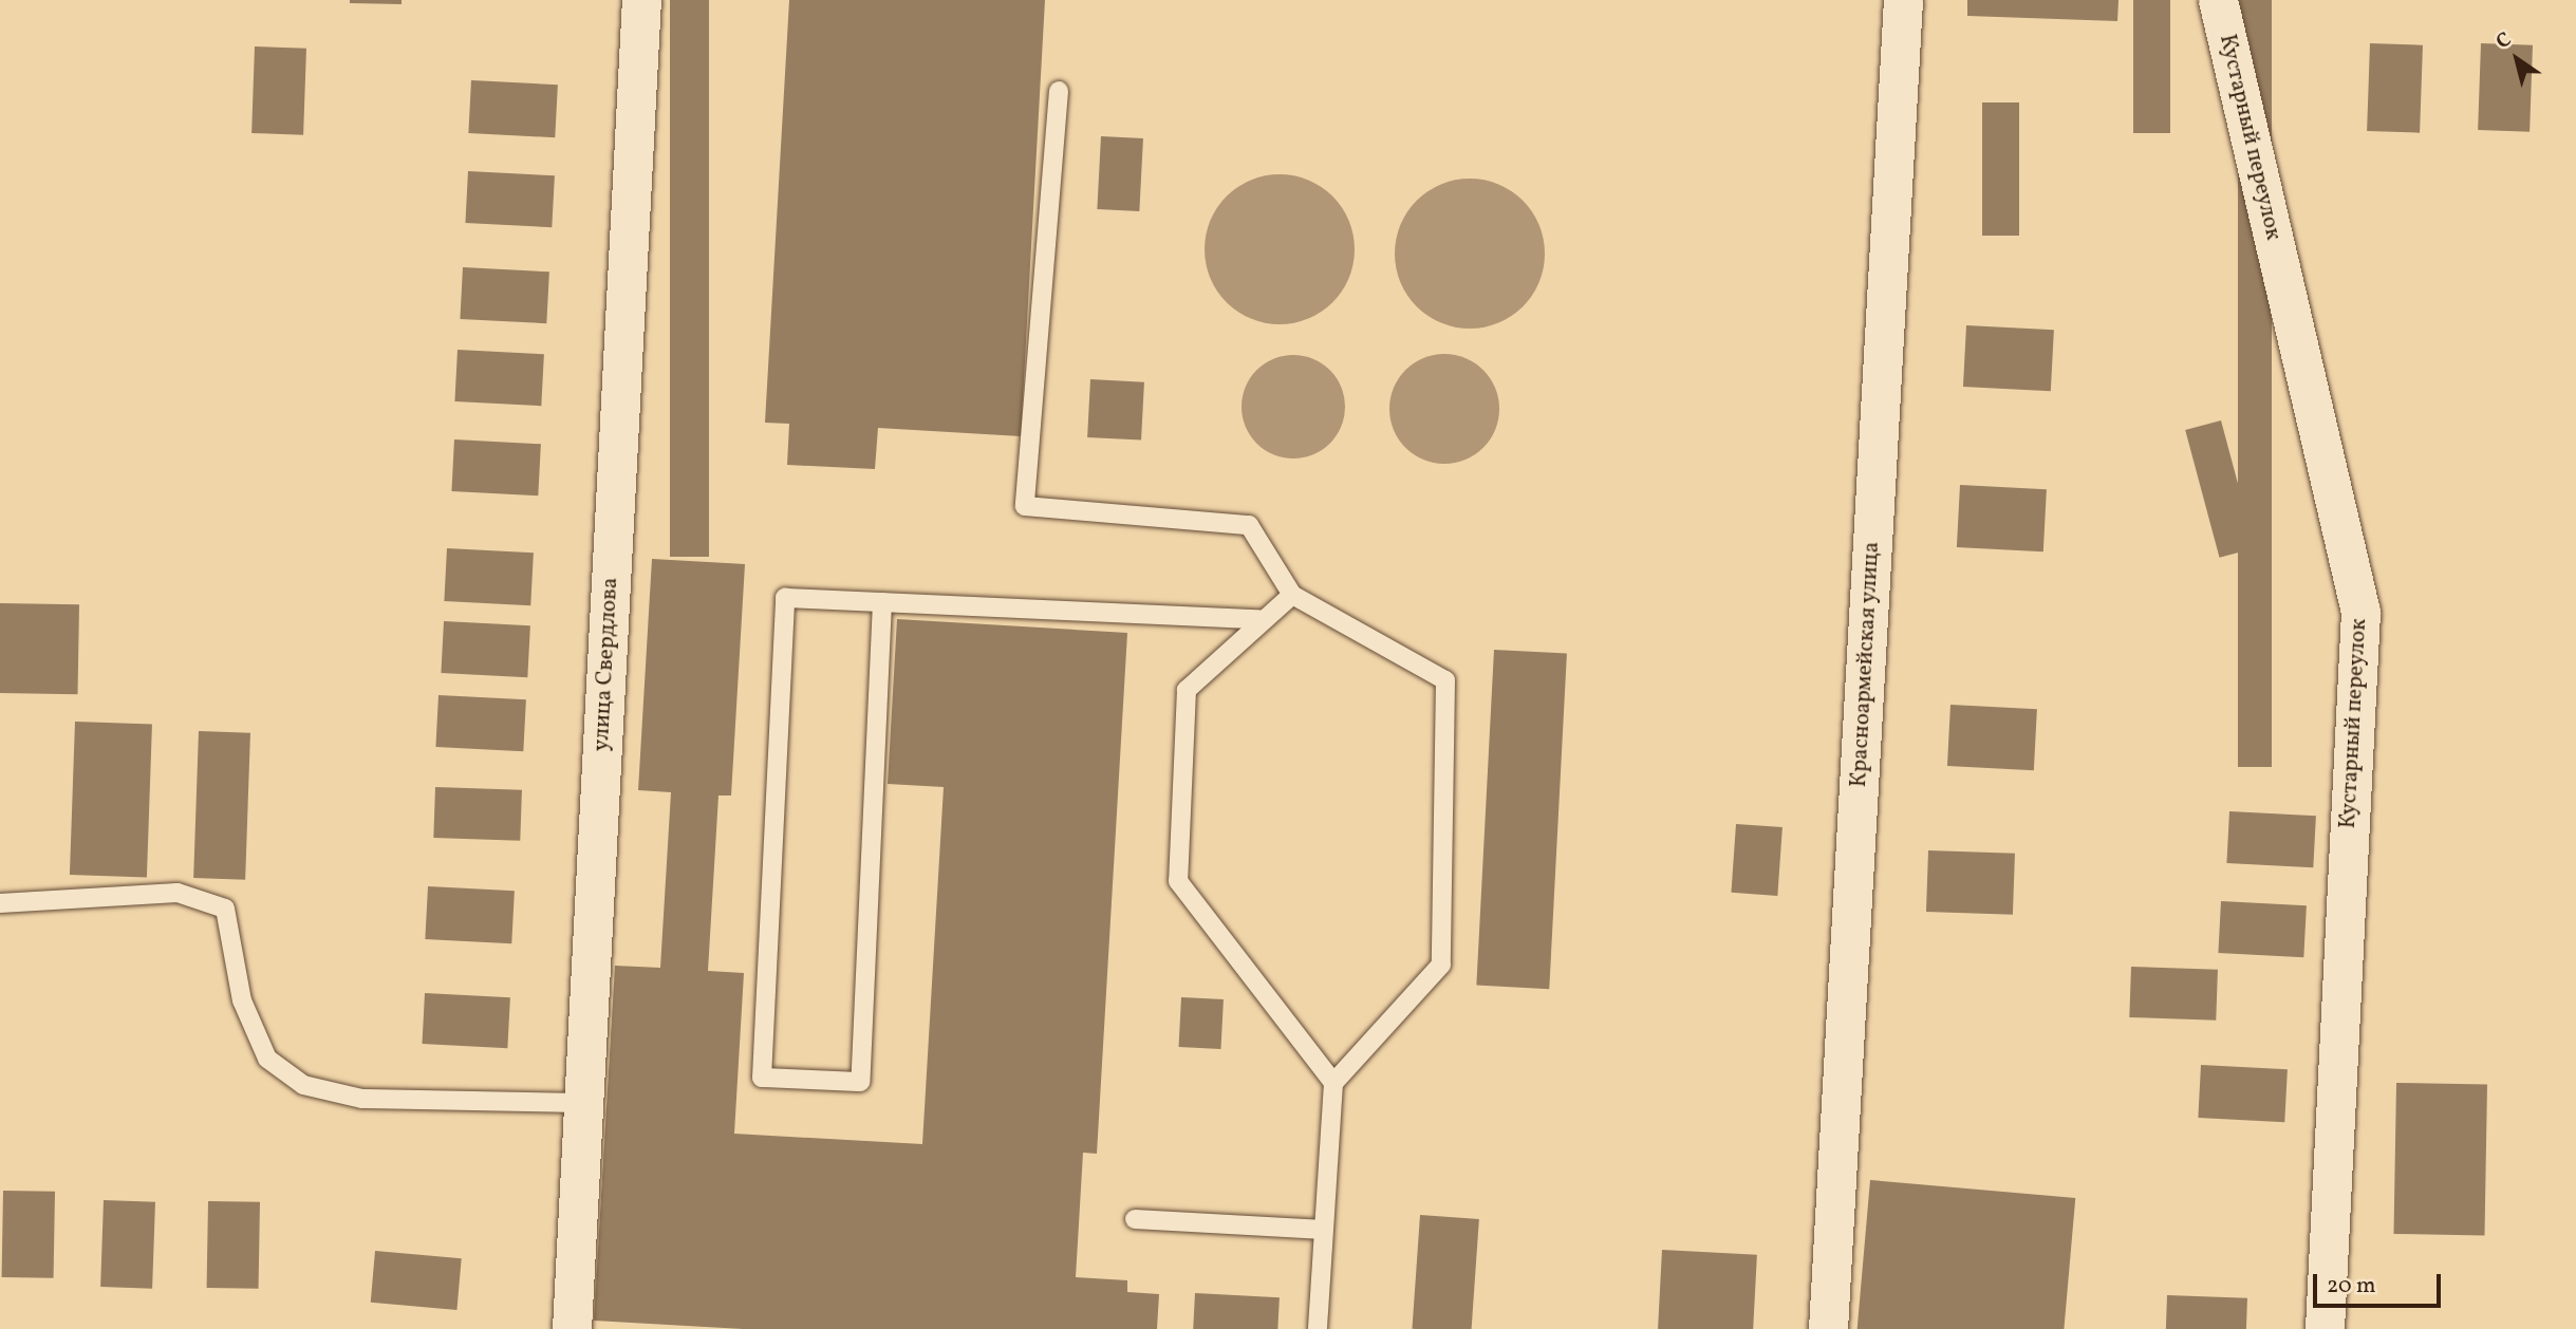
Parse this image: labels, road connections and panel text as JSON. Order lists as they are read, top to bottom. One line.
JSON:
{"streets":{"street":["Кустарный переулок","улица Свердлова","Красноармейская улица"]},"scale_bar":"20 m","north":"top left"}
